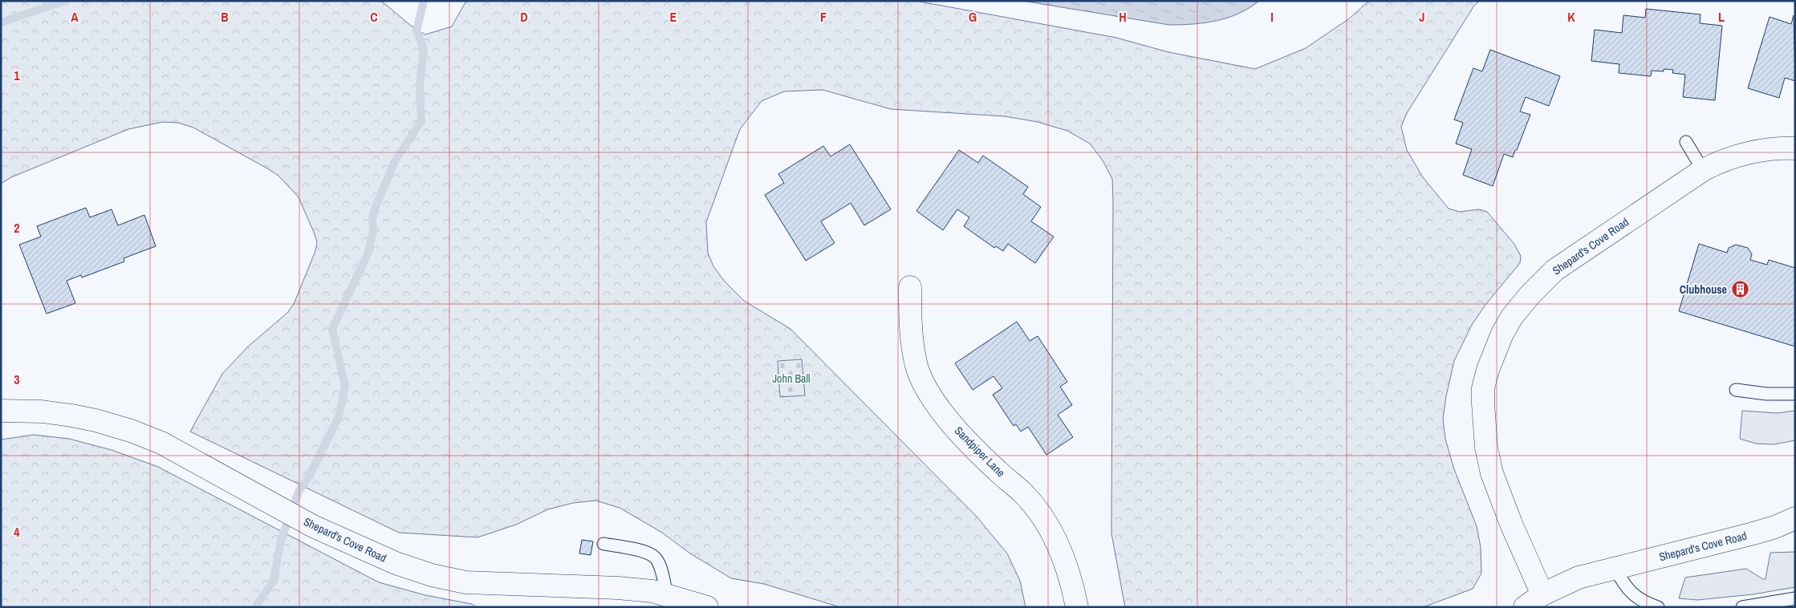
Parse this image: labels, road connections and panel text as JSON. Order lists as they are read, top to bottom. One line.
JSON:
{"streets":{"street":["Shepard's Cove Road","Sandpiper Lane"]},"parks":["John Ball"],"places":{"building":["Clubhouse"]},"grid":{"columns":["A","B","C","D","E","F","G","H","I","J","K","L"],"rows":["1","2","3","4"]}}
